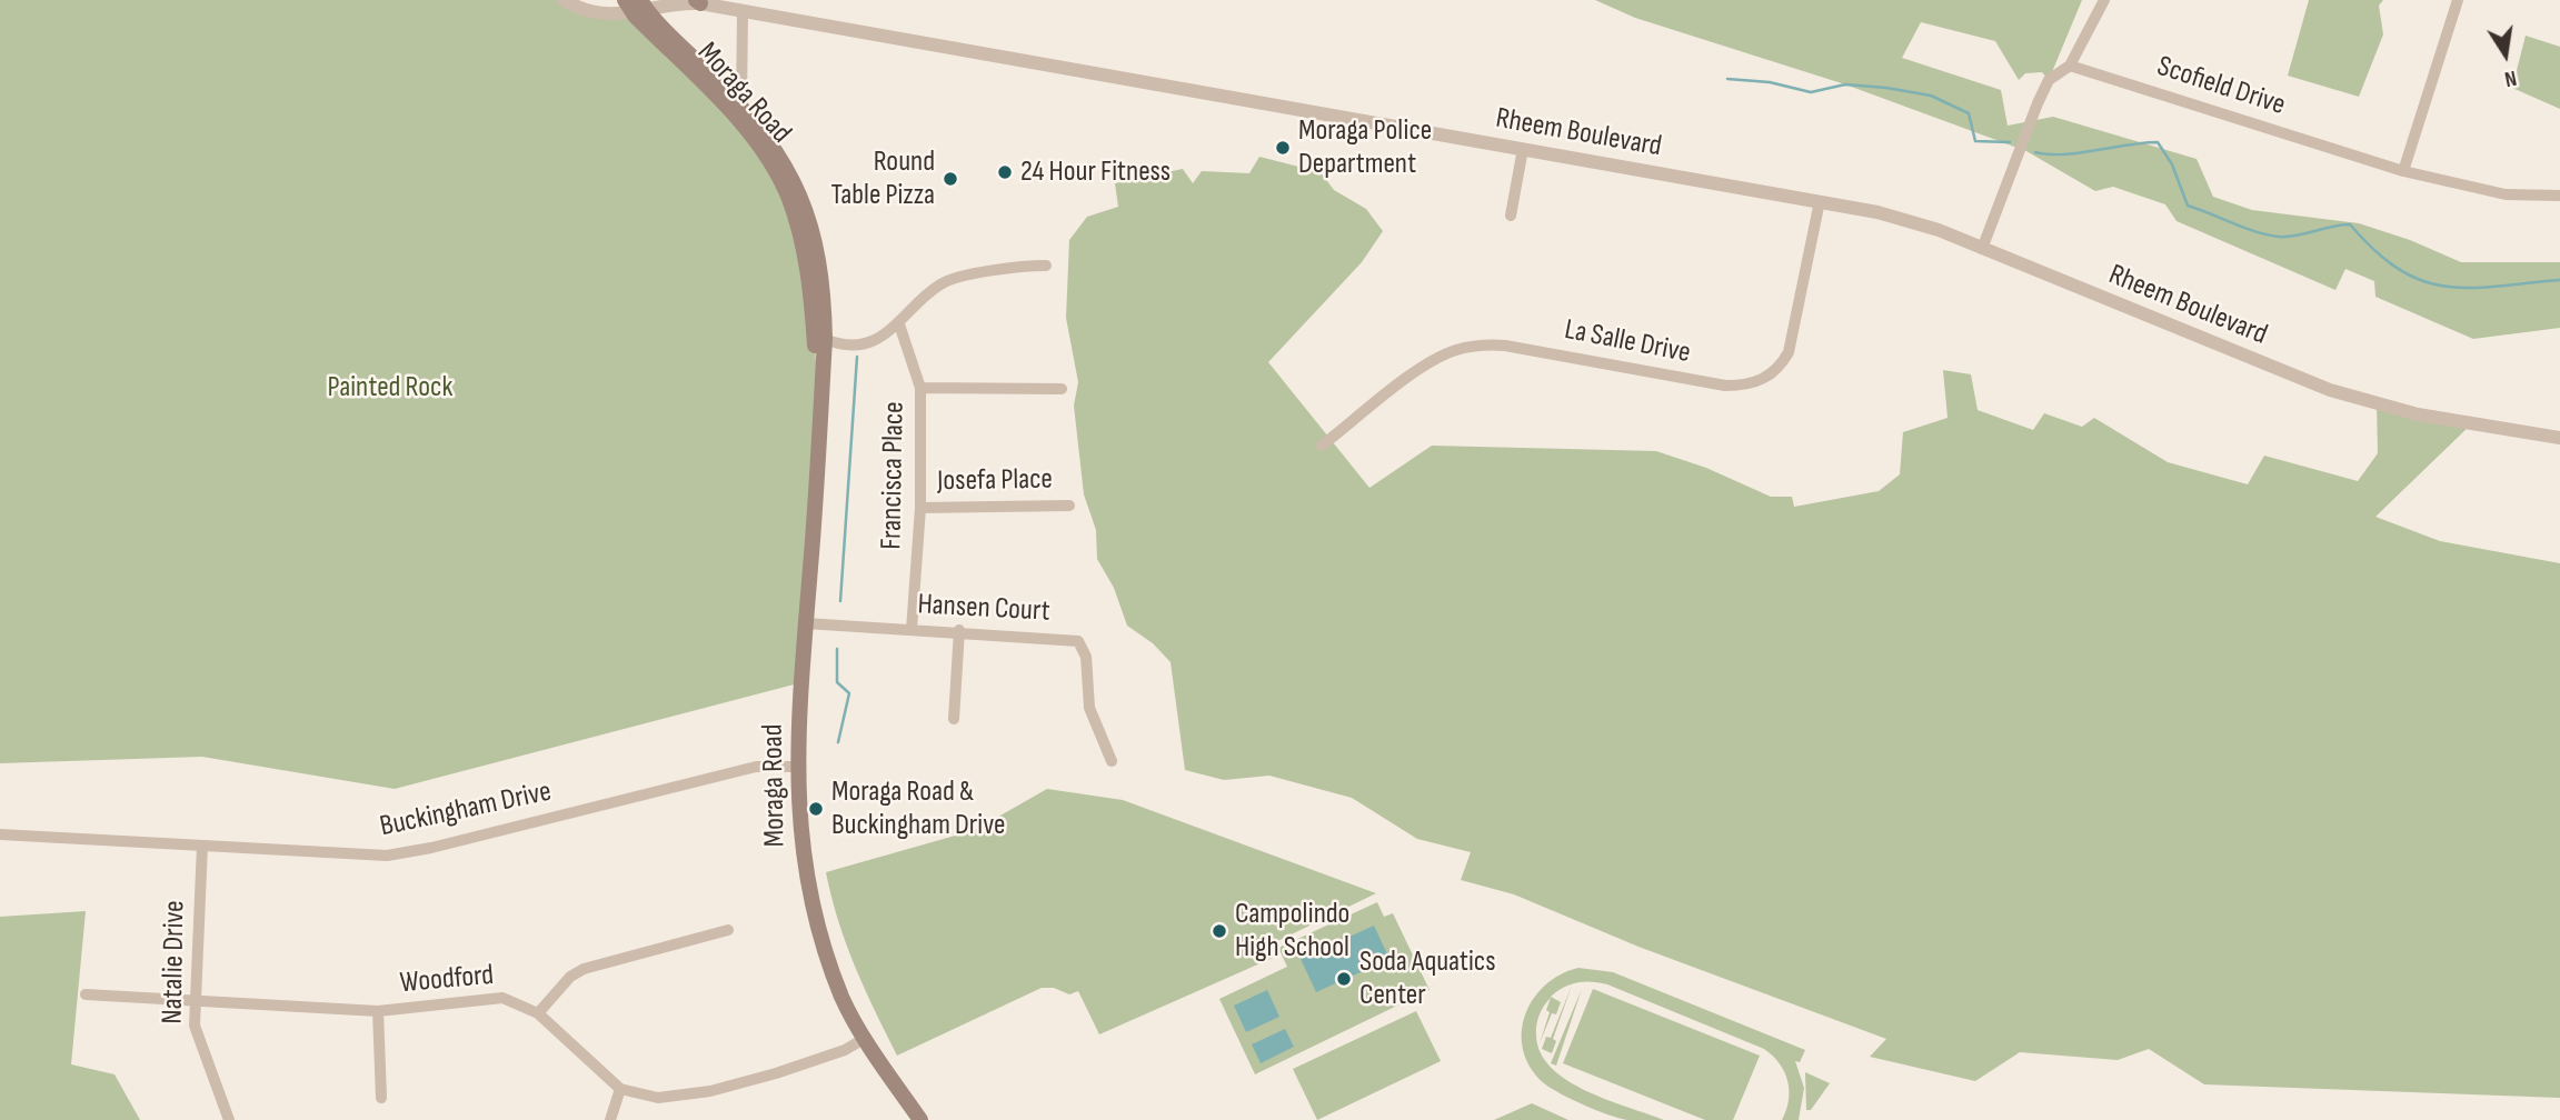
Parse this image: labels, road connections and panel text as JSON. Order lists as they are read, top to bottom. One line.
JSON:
{"streets":{"main road":["Moraga Road"],"street":["Scofield Drive","Rheem Boulevard","La Salle Drive","Francisca Place","Josefa Place","Hansen Court","Buckingham Drive","Natalie Drive","Woodford"]},"crossings":[["Moraga Road","Rheem Boulevard"],["Moraga Road","Hansen Court"],["Moraga Road","Buckingham Drive"],["Moraga Road","Woodford"],["Rheem Boulevard","La Salle Drive"],["Francisca Place","Josefa Place"],["Francisca Place","Hansen Court"],["Buckingham Drive","Natalie Drive"],["Natalie Drive","Woodford"]],"parks":["Painted Rock"],"places":["Moraga Police Department","24 Hour Fitness","Round Table Pizza","Moraga Road & Buckingham Drive","Campolindo High School","Soda Aquatics Center"],"north":"bottom"}
